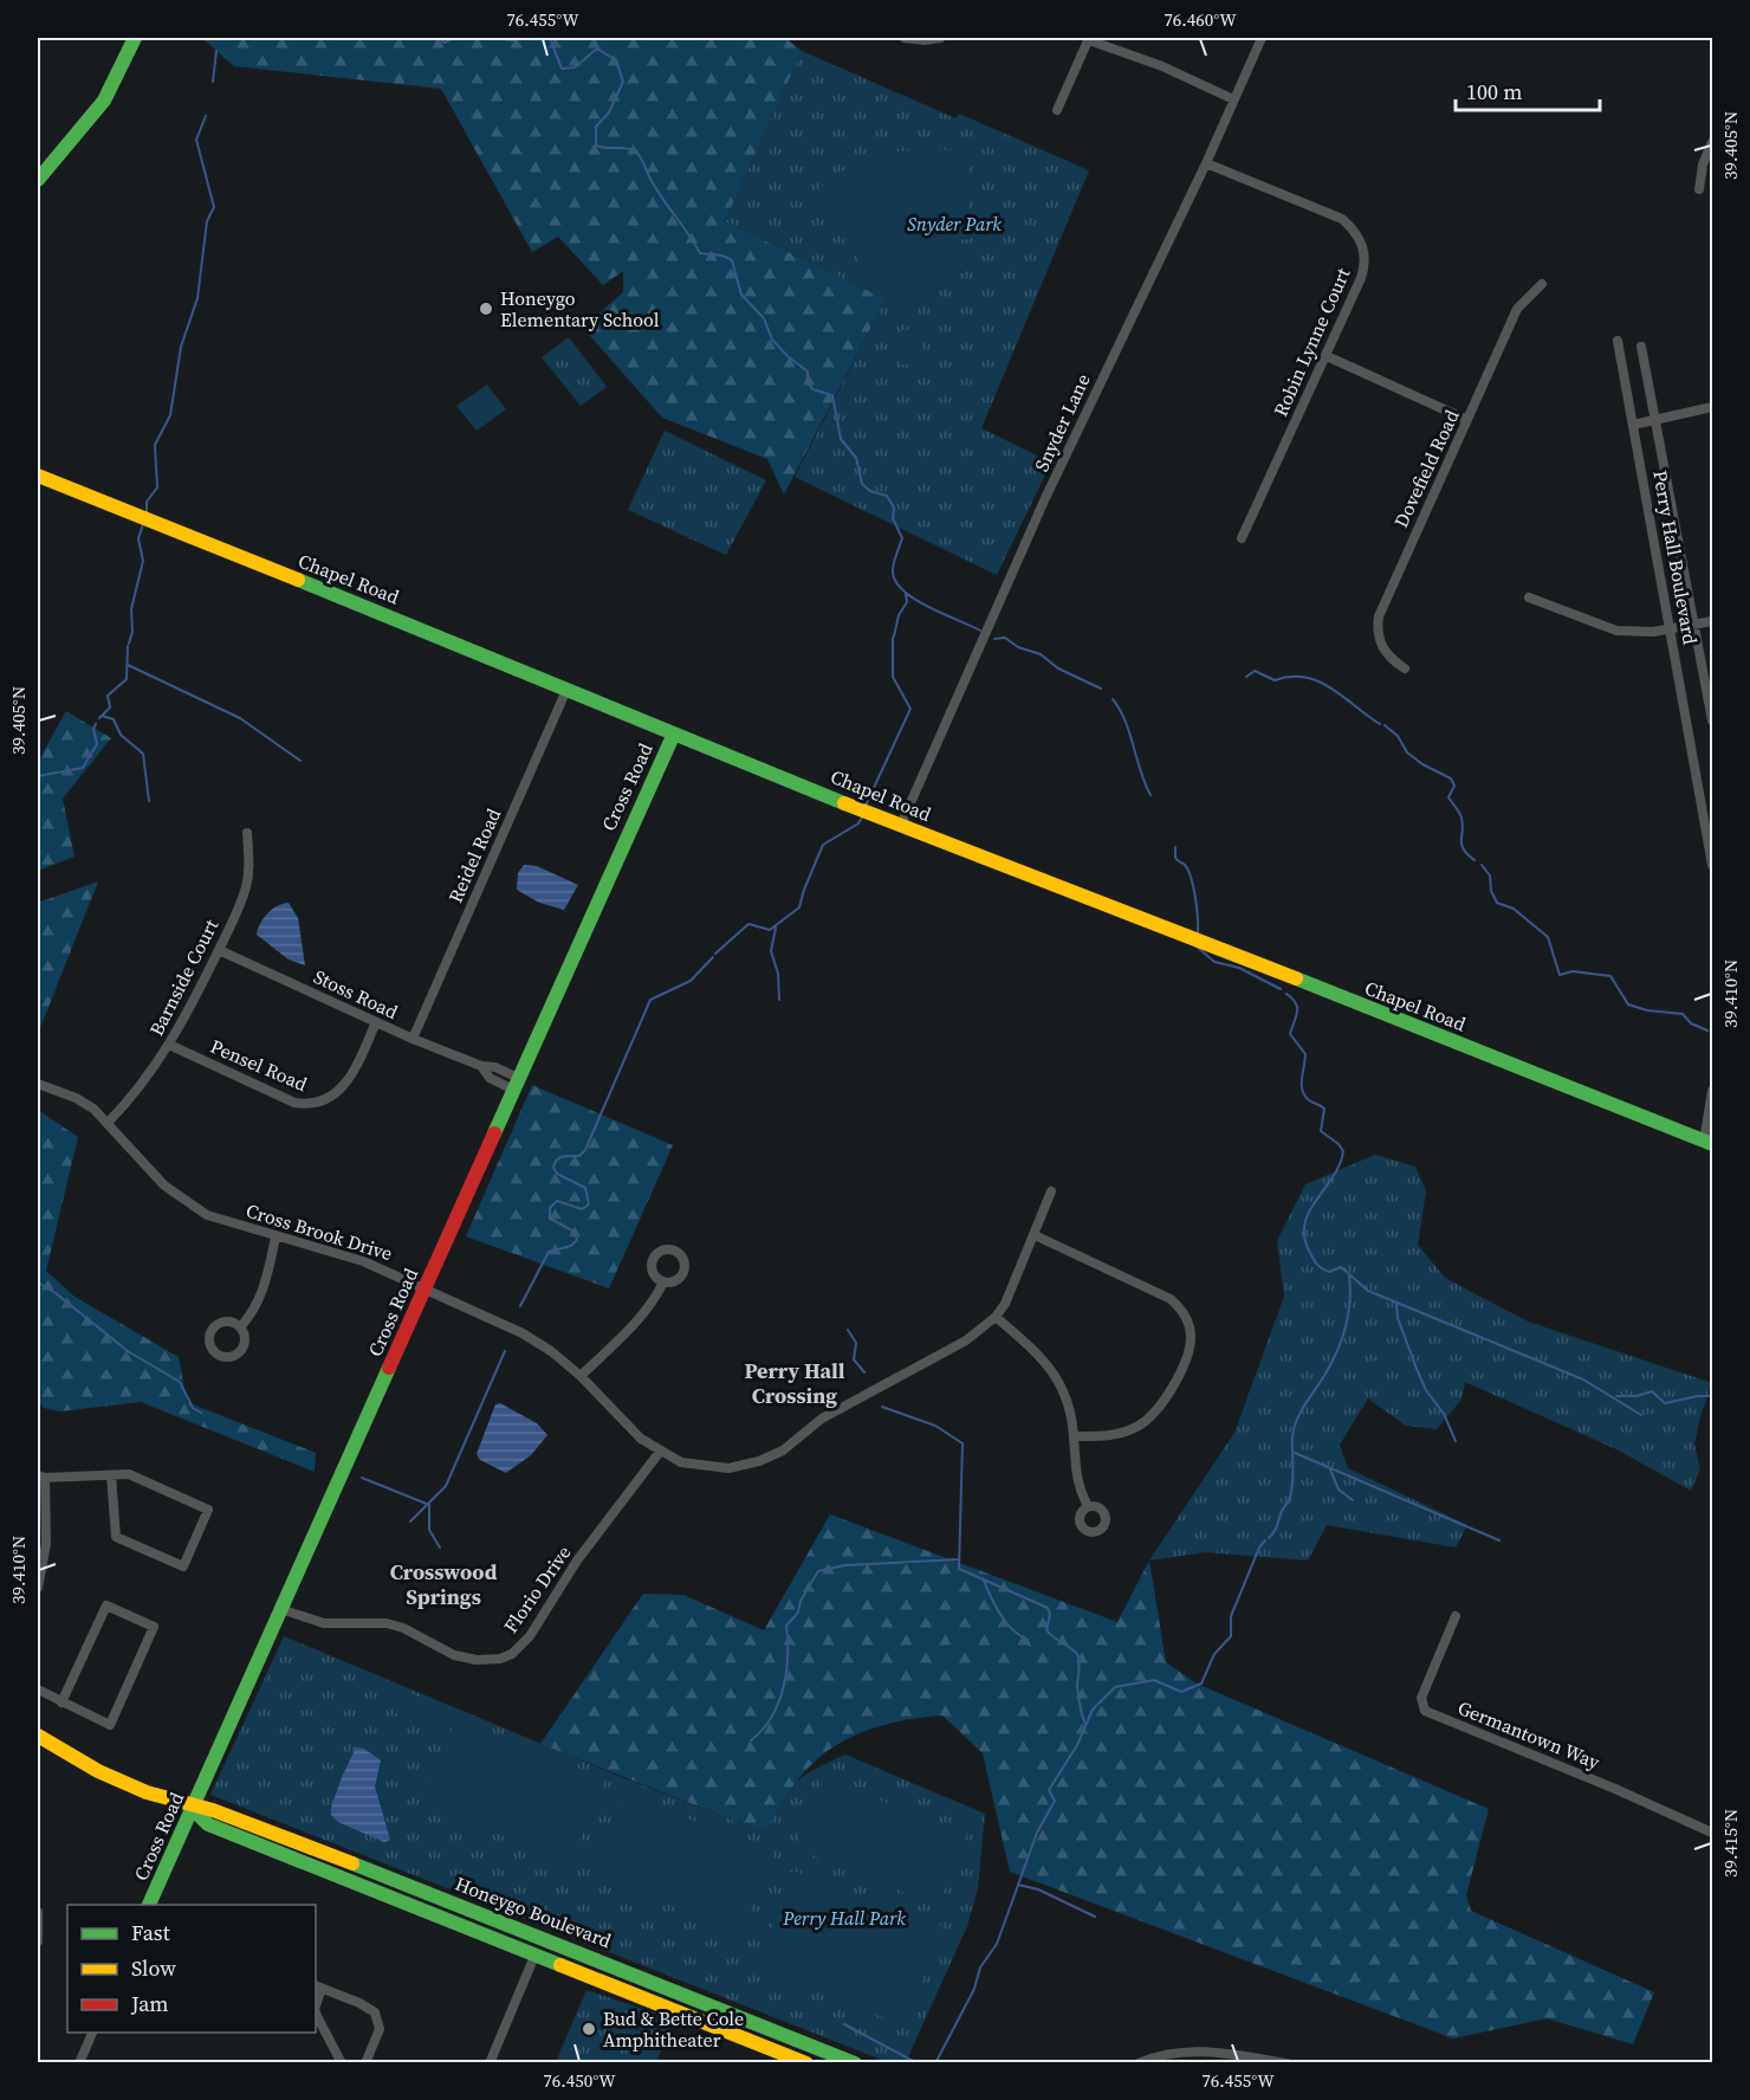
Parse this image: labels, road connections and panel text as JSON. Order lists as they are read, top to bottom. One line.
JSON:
{"streets":{"street":["Robin Lynne Court","Snyder Lane","Dovefield Road","Perry Hall Boulevard","Chapel Road","Cross Road","Reidel Road","Barnside Court","Stoss Road","Pensel Road","Cross Brook Drive","Florio Drive","Germantown Way","Honeygo Boulevard"]},"crossings":[["Robin Lynne Court","Snyder Lane"],["Snyder Lane","Chapel Road"],["Chapel Road","Cross Road"],["Chapel Road","Reidel Road"],["Cross Road","Stoss Road"],["Cross Road","Cross Brook Drive"],["Cross Road","Florio Drive"],["Cross Road","Honeygo Boulevard"],["Reidel Road","Stoss Road"],["Barnside Court","Stoss Road"],["Barnside Court","Pensel Road"],["Barnside Court","Cross Brook Drive"],["Stoss Road","Pensel Road"],["Cross Brook Drive","Florio Drive"]],"districts":["Perry Hall Crossing","Crosswood Springs"],"parks":["Snyder Park","Perry Hall Park"],"places":["Honeygo Elementary School","Bud & Bette Cole Amphitheater"],"legend":["Fast","Slow","Jam"],"scale_bar":"100 m","coordinates":["76.455°W","76.460°W","39.405°N","39.410°N","39.415°N","76.450°W"]}
